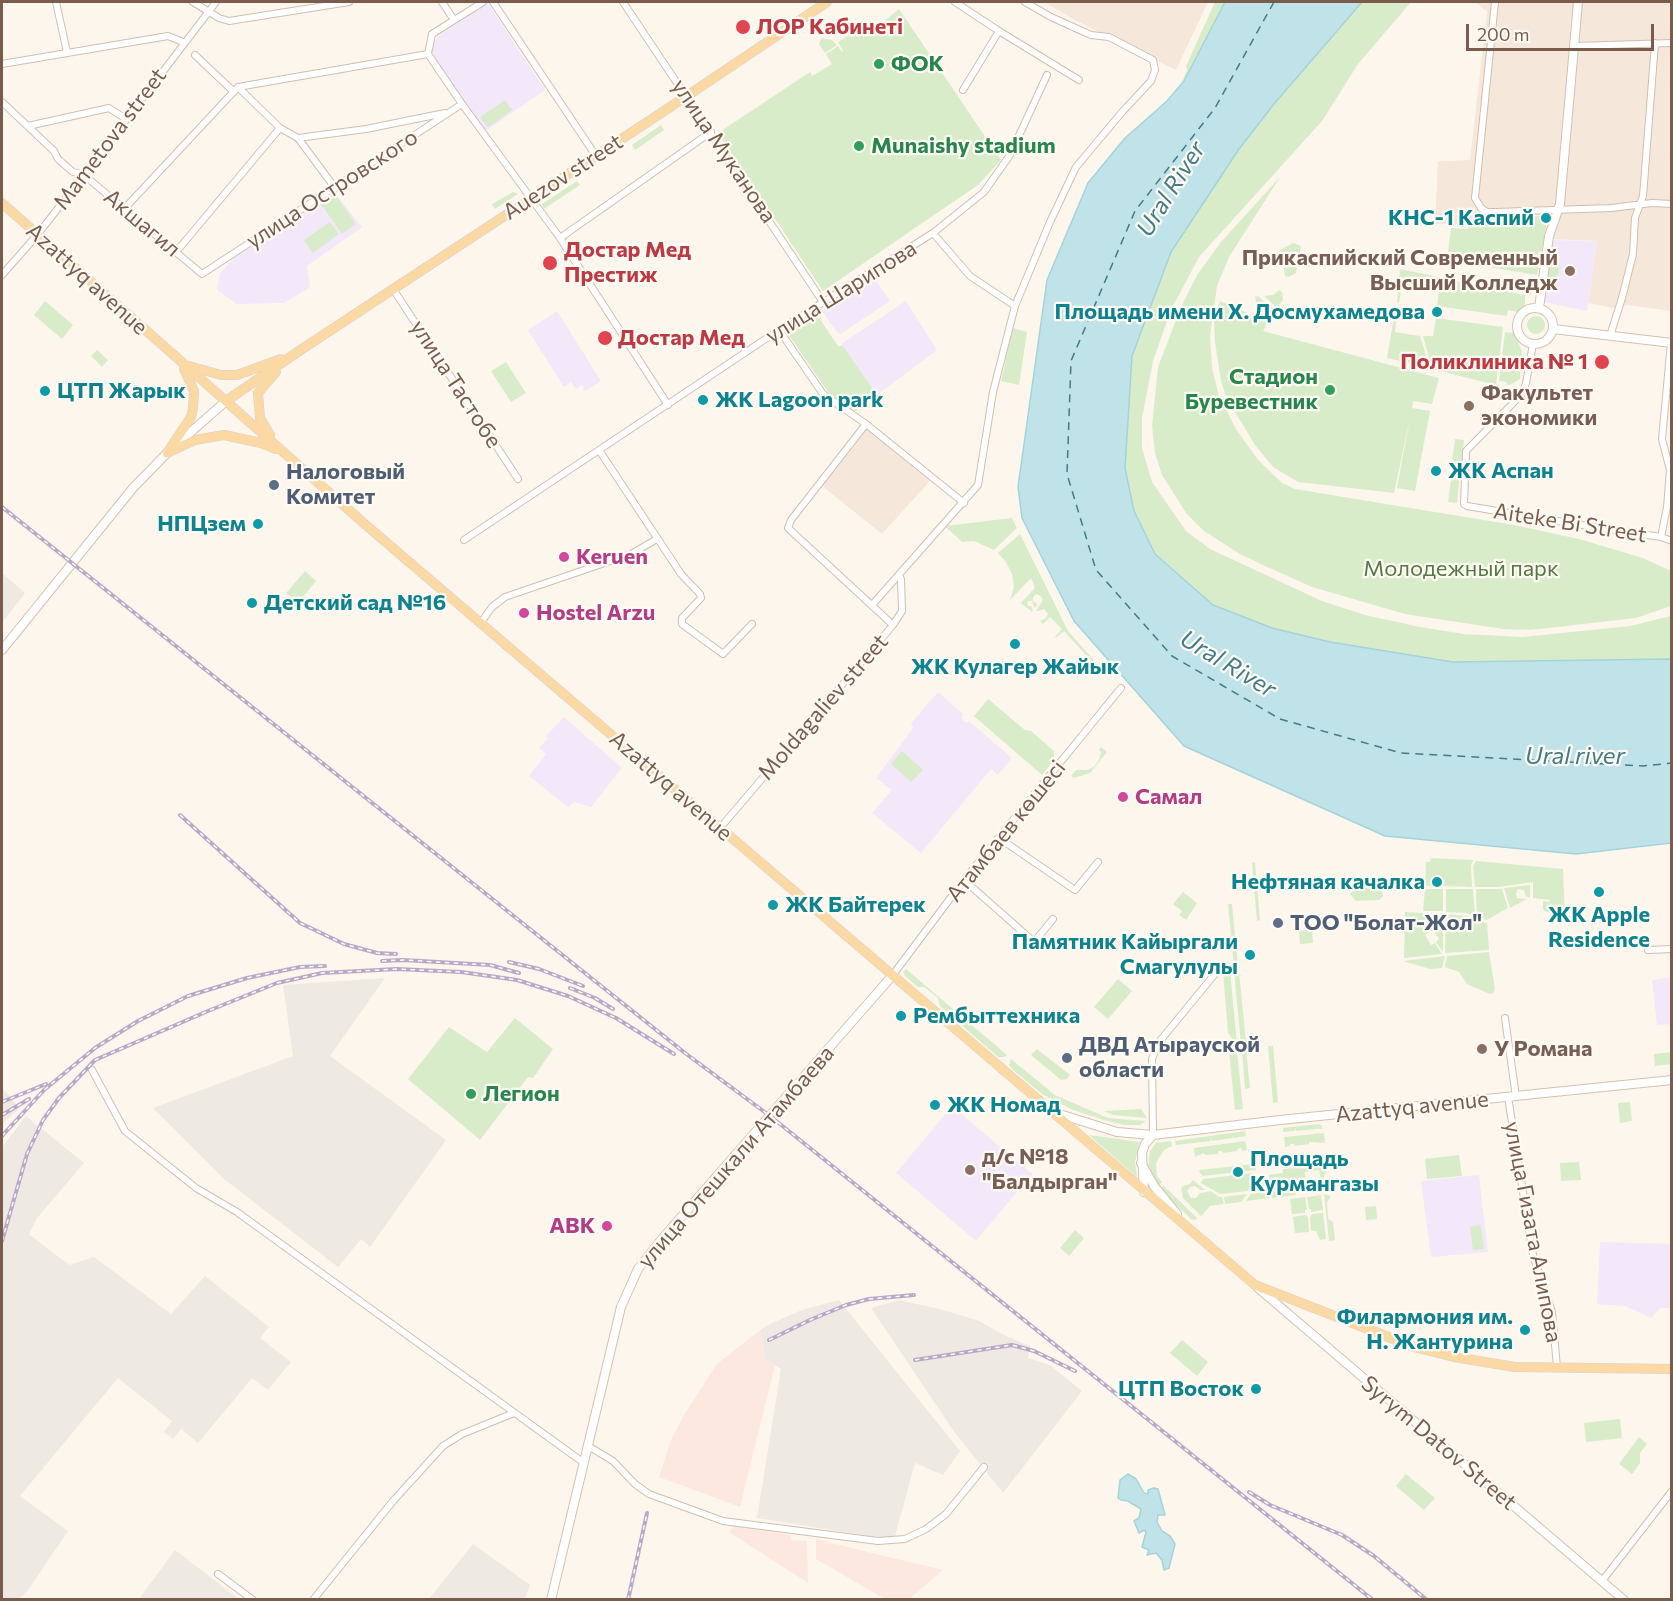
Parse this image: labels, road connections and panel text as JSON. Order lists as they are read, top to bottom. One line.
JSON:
{"streets":{"main road":["Auezov street","Azattyq avenue"],"street":["Mametova street","улица Муканова","улица Островского","Акшагил","улица Шарипова","улица Тастобе","Aiteke Bi Street","Moldagaliev street","Атамбаев көшесі","улица Отешкали Атамбаева","улица Гизата Алипова","Syrym Datov Street"]},"crossings":[["Mametova street","Акшагил"],["Mametova street","Azattyq avenue"],["улица Муканова","Auezov street"],["улица Муканова","улица Шарипова"],["Auezov street","улица Тастобе"],["улица Островского","Акшагил"],["Azattyq avenue","Moldagaliev street"],["Azattyq avenue","Атамбаев көшесі"],["Azattyq avenue","улица Отешкали Атамбаева"],["Azattyq avenue","улица Гизата Алипова"],["Azattyq avenue","Syrym Datov Street"],["Атамбаев көшесі","улица Отешкали Атамбаева"]],"water":["Ural River","Ural river"],"parks":["Молодежный парк"],"places":["ЛОР Кабинетi","ФОК","Munaishy stadium","КНС-1 Каспий","Достар Мед Престиж","Прикаспийский Современный Высший Колледж","Площадь имени Х. Досмухамедова","Достар Мед","Поликлиника № 1","Стадион Буревестник","ЦТП Жарык","ЖК Lagoon park","Факультет экономики","ЖК Аспан","Налоговый Комитет","НПЦзем","Keruen","Детский сад №16","Hostel Arzu","ЖК Кулагер Жайык","Самал","Нефтяная качалка","ЖК Apple Residence","ЖК Байтерек","ТОО \"Болат-Жол\"","Памятник Кайыргали Смагулулы","Рембыттехника","У Романа","ДВД Атырауской области","Легион","ЖК Номад","д/с №18 \"Балдырган\"","Площадь Курмангазы","ABK","Филармония им. Н. Жантурина","ЦТП Восток"],"scale_bar":"200 m"}
